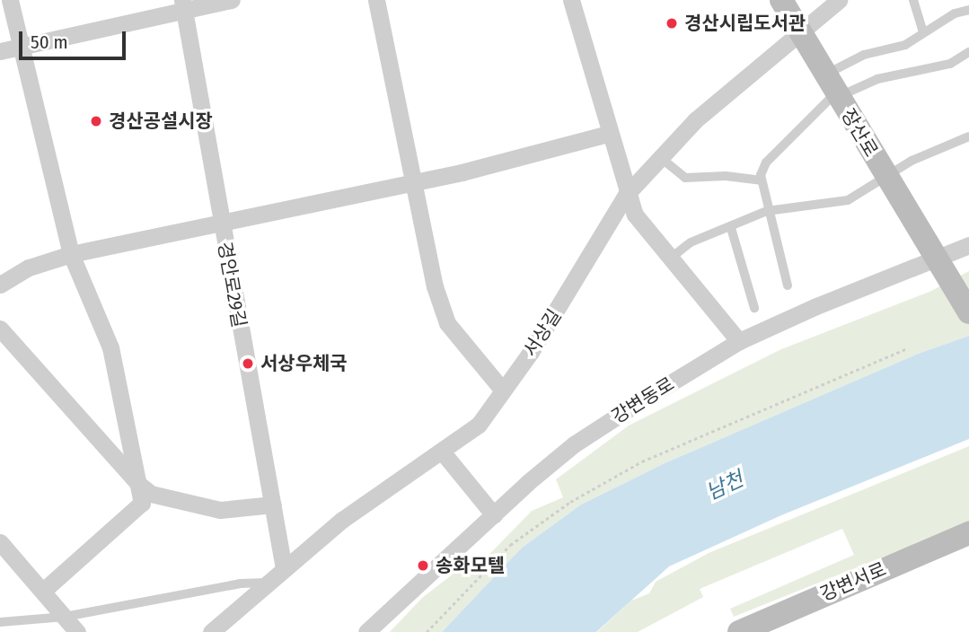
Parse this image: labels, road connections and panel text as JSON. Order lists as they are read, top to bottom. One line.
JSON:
{"streets":{"street":["장산로","경안로29길","서상길","강변동로","강변서로"]},"crossings":[["장산로","서상길"],["장산로","강변동로"],["경안로29길","서상길"]],"water":["남천"],"places":["경산시립도서관","경산공설시장","서상우체국","송화모텔"],"scale_bar":"50 m"}
